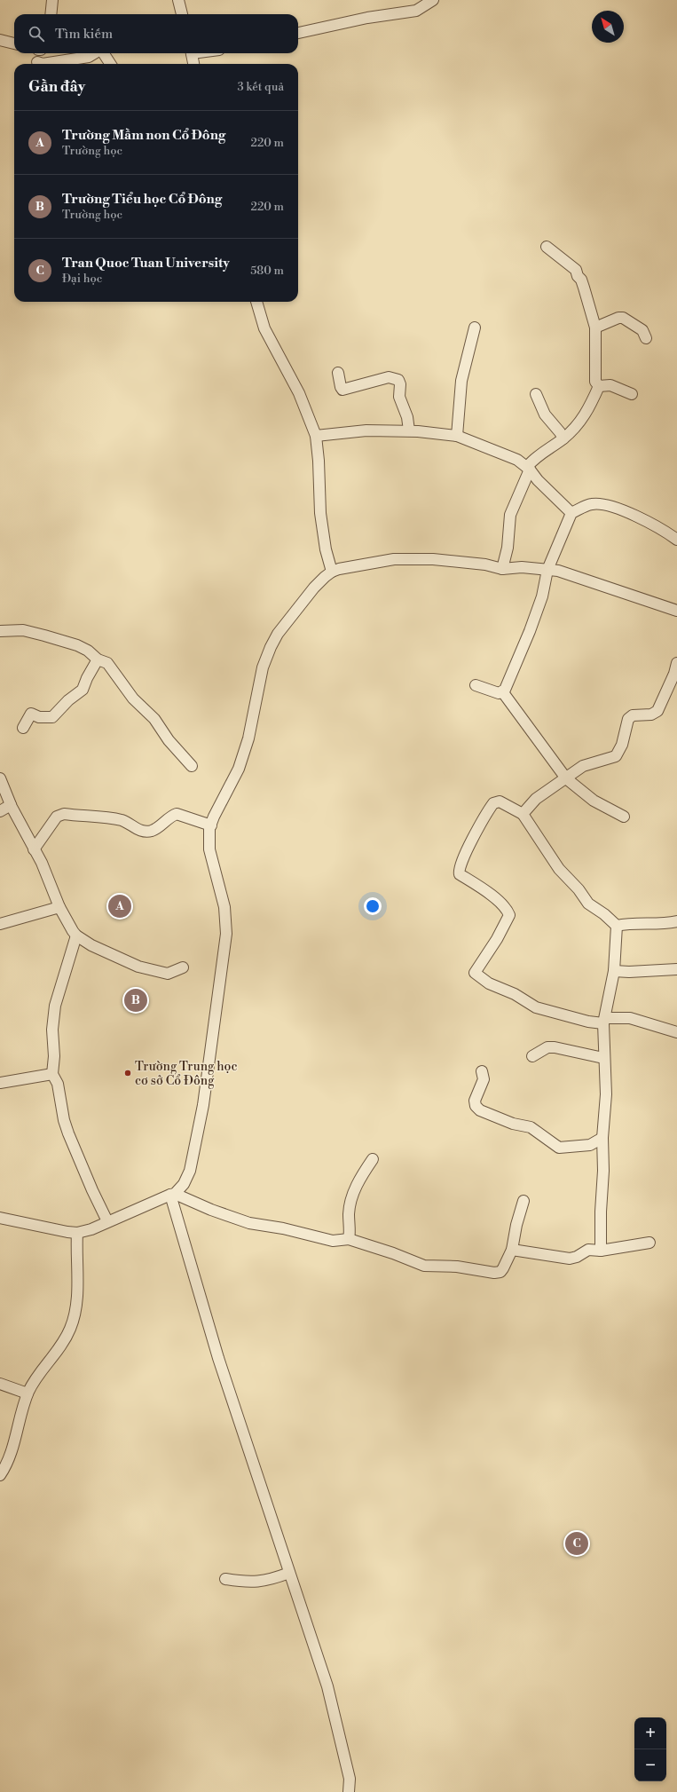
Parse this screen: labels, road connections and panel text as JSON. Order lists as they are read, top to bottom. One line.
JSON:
{"places":["Trường Trung học cơ sở Cổ Đông"],"north":"top left","page":{"search":"Tìm kiếm","heading":["Gần đây","3 kết quả"],"list":[{"mark":"A","name":"Trường Mầm non Cổ Đông","note":"Trường học","value":"220 m"},{"mark":"B","name":"Trường Tiểu học Cổ Đông","note":"Trường học","value":"220 m"},{"mark":"C","name":"Tran Quoc Tuan University","note":"Đại học","value":"580 m"}],"pins":["A","B","C"],"map_buttons":["+","−"]}}
